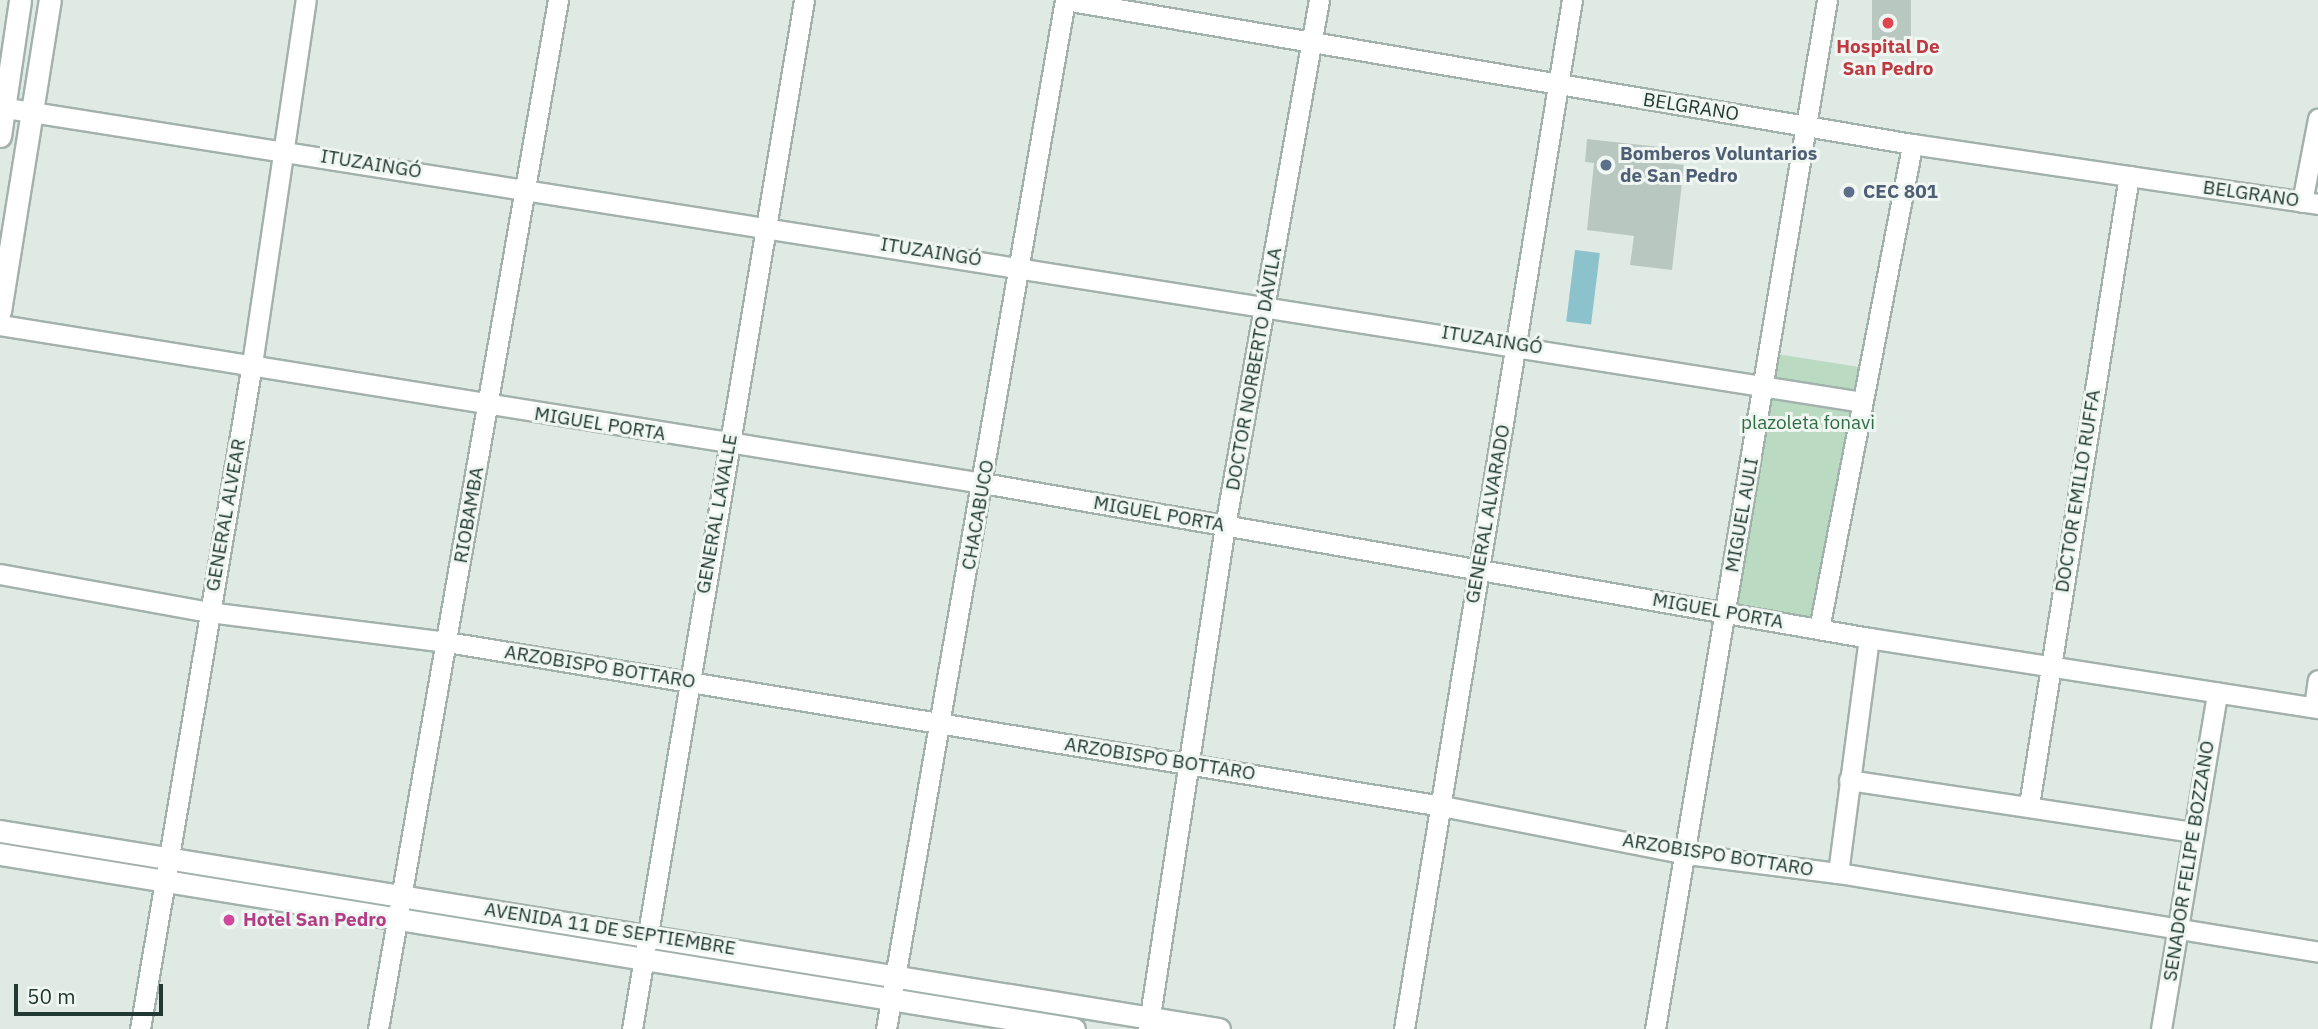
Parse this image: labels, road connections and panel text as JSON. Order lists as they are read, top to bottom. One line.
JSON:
{"streets":{"main road":["AVENIDA 11 DE SEPTIEMBRE"],"street":["BELGRANO","ITUZAINGÓ","DOCTOR NORBERTO DÁVILA","MIGUEL PORTA","DOCTOR EMILIO RUFFA","GENERAL LAVALLE","GENERAL ALVARADO","GENERAL ALVEAR","RIOBAMBA","CHACABUCO","MIGUEL AULI","ARZOBISPO BOTTARO","SENADOR FELIPE BOZZANO"]},"crossings":[["BELGRANO","DOCTOR NORBERTO DÁVILA"],["BELGRANO","DOCTOR EMILIO RUFFA"],["BELGRANO","GENERAL ALVARADO"],["BELGRANO","CHACABUCO"],["BELGRANO","MIGUEL AULI"],["ITUZAINGÓ","DOCTOR NORBERTO DÁVILA"],["ITUZAINGÓ","GENERAL LAVALLE"],["ITUZAINGÓ","GENERAL ALVARADO"],["ITUZAINGÓ","GENERAL ALVEAR"],["ITUZAINGÓ","RIOBAMBA"],["ITUZAINGÓ","CHACABUCO"],["ITUZAINGÓ","MIGUEL AULI"],["DOCTOR NORBERTO DÁVILA","MIGUEL PORTA"],["DOCTOR NORBERTO DÁVILA","ARZOBISPO BOTTARO"],["DOCTOR NORBERTO DÁVILA","AVENIDA 11 DE SEPTIEMBRE"],["MIGUEL PORTA","DOCTOR EMILIO RUFFA"],["MIGUEL PORTA","GENERAL LAVALLE"],["MIGUEL PORTA","GENERAL ALVARADO"],["MIGUEL PORTA","GENERAL ALVEAR"],["MIGUEL PORTA","RIOBAMBA"],["MIGUEL PORTA","CHACABUCO"],["MIGUEL PORTA","MIGUEL AULI"],["MIGUEL PORTA","SENADOR FELIPE BOZZANO"],["GENERAL LAVALLE","ARZOBISPO BOTTARO"],["GENERAL LAVALLE","AVENIDA 11 DE SEPTIEMBRE"],["GENERAL ALVARADO","ARZOBISPO BOTTARO"],["GENERAL ALVEAR","ARZOBISPO BOTTARO"],["GENERAL ALVEAR","AVENIDA 11 DE SEPTIEMBRE"],["RIOBAMBA","ARZOBISPO BOTTARO"],["RIOBAMBA","AVENIDA 11 DE SEPTIEMBRE"],["CHACABUCO","ARZOBISPO BOTTARO"],["CHACABUCO","AVENIDA 11 DE SEPTIEMBRE"],["MIGUEL AULI","ARZOBISPO BOTTARO"],["ARZOBISPO BOTTARO","SENADOR FELIPE BOZZANO"]],"parks":["plazoleta fonavi"],"places":["Hospital De San Pedro","Bomberos Voluntarios de San Pedro","CEC 801","Hotel San Pedro"],"scale_bar":"50 m"}
